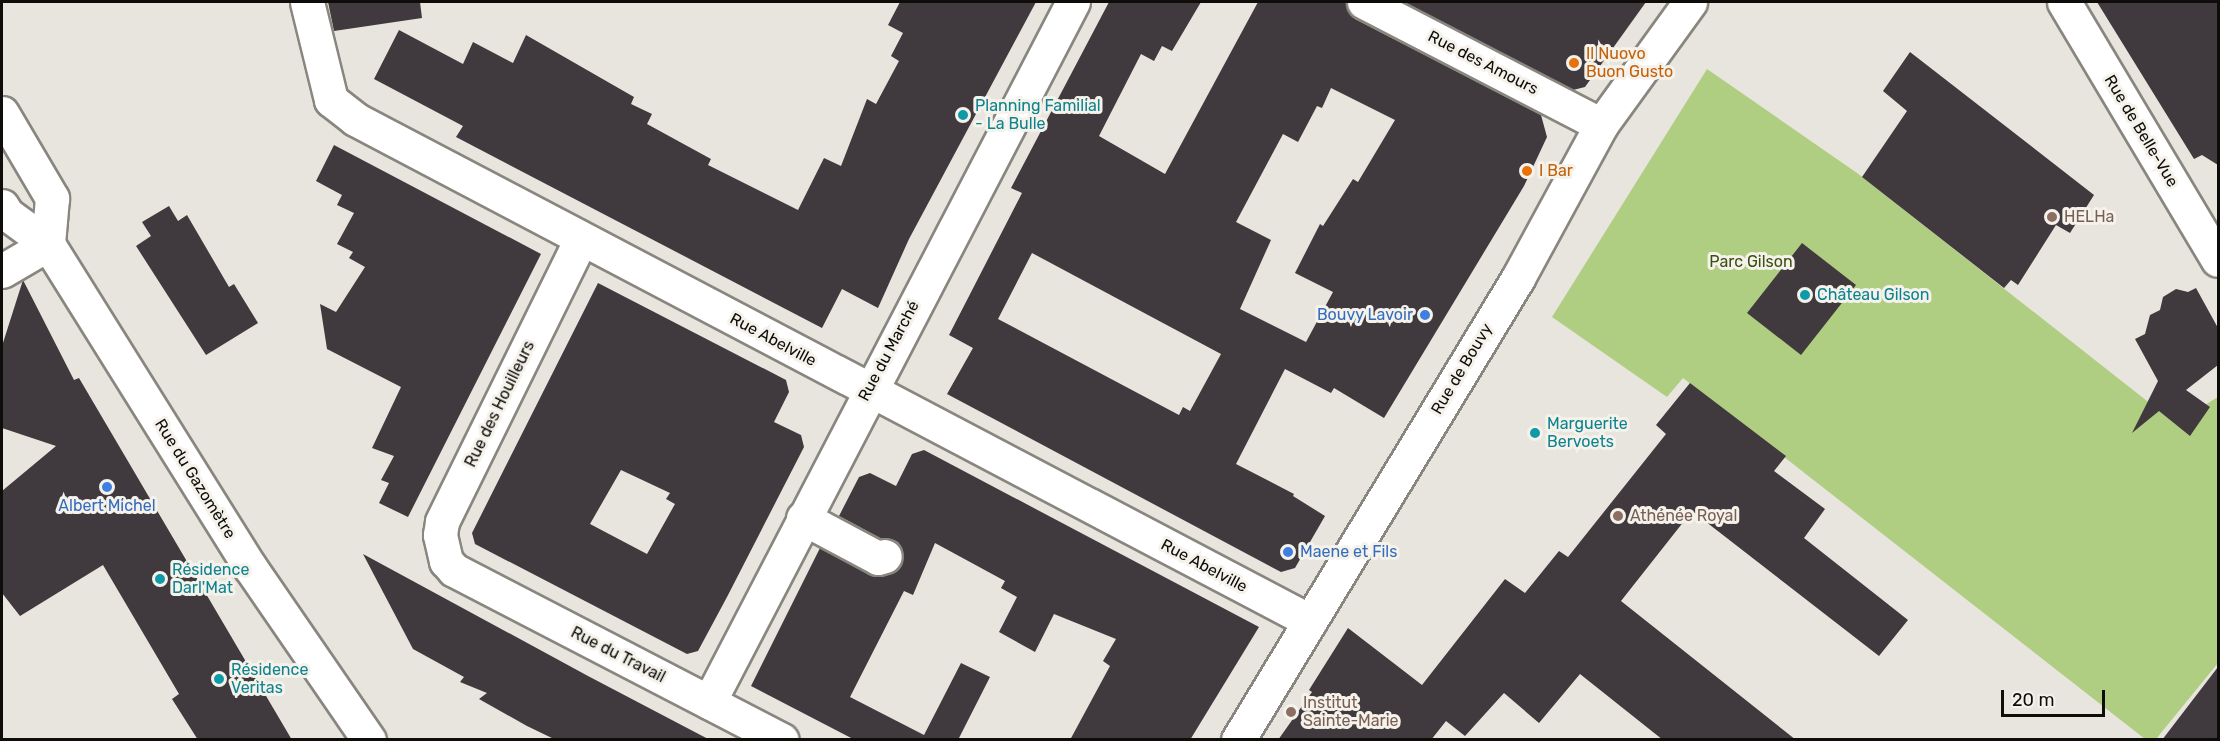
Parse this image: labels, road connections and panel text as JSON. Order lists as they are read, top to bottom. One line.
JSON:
{"streets":{"street":["Rue des Amours","Rue de Belle-Vue","Rue Abelville","Rue du Marché","Rue de Bouvy","Rue des Houilleurs","Rue du Gazomètre","Rue du Travail"]},"crossings":[["Rue des Amours","Rue de Bouvy"],["Rue Abelville","Rue du Marché"],["Rue Abelville","Rue de Bouvy"],["Rue Abelville","Rue des Houilleurs"],["Rue du Marché","Rue du Travail"],["Rue des Houilleurs","Rue du Travail"]],"parks":["Parc Gilson"],"places":["Il Nuovo Buon Gusto","Planning Familial - La Bulle","I Bar","HELHa","Château Gilson","Bouvy Lavoir","Marguerite Bervoets","Albert Michel","Athénée Royal","Maene et Fils","Résidence Darl'Mat","Résidence Veritas","Institut Sainte-Marie"],"scale_bar":"20 m"}
